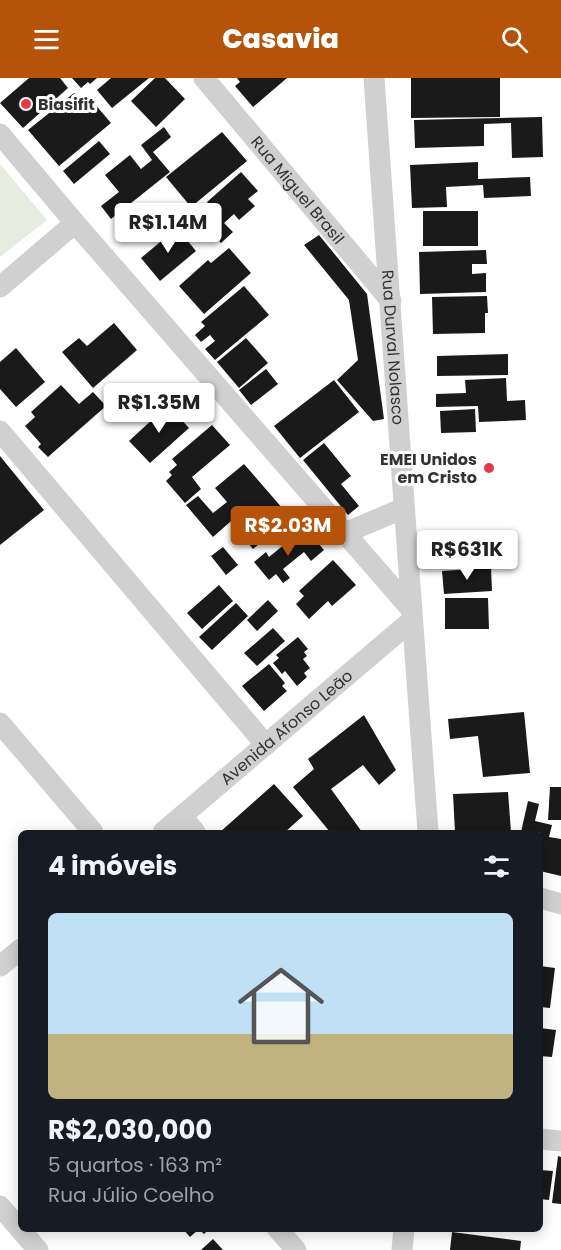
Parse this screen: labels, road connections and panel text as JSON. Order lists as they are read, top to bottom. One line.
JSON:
{"streets":{"street":["Rua Miguel Brasil","Rua Durval Nolasco","Avenida Afonso Leão"]},"crossings":[["Rua Miguel Brasil","Rua Durval Nolasco"],["Rua Durval Nolasco","Avenida Afonso Leão"]],"places":["Biasifit","EMEI Unidos em Cristo"],"page":{"header":"Casavia","price":["R$1.14M","R$1.35M","R$2.03M","R$631K"],"heading":"4 imóveis","list":[{"name":"R$2,030,000","note":"5 quartos · 163 m² · Rua Júlio Coelho"}]}}
